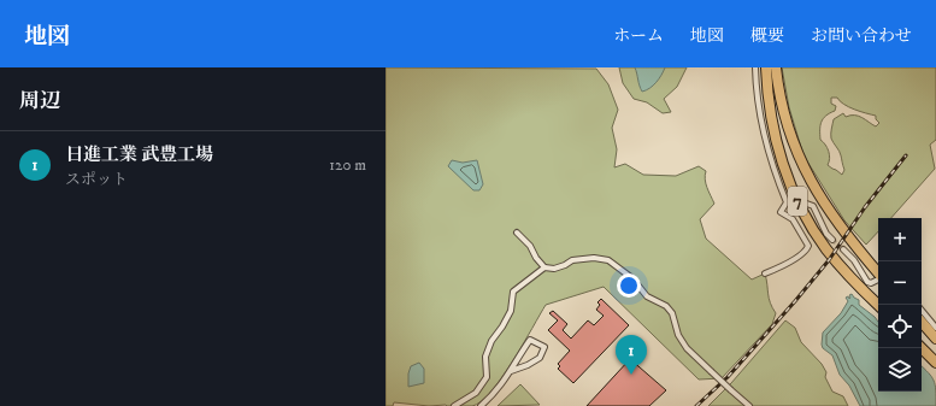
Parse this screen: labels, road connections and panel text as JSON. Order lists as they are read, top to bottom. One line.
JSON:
{"streets":{"highway":["7"]},"page":{"header":"地図","nav":["ホーム","地図","概要","お問い合わせ"],"heading":"周辺","list":[{"mark":"1","name":"日進工業 武豊工場","note":"スポット","value":"120 m"}],"map_buttons":["+","−"],"pins":"1"}}
